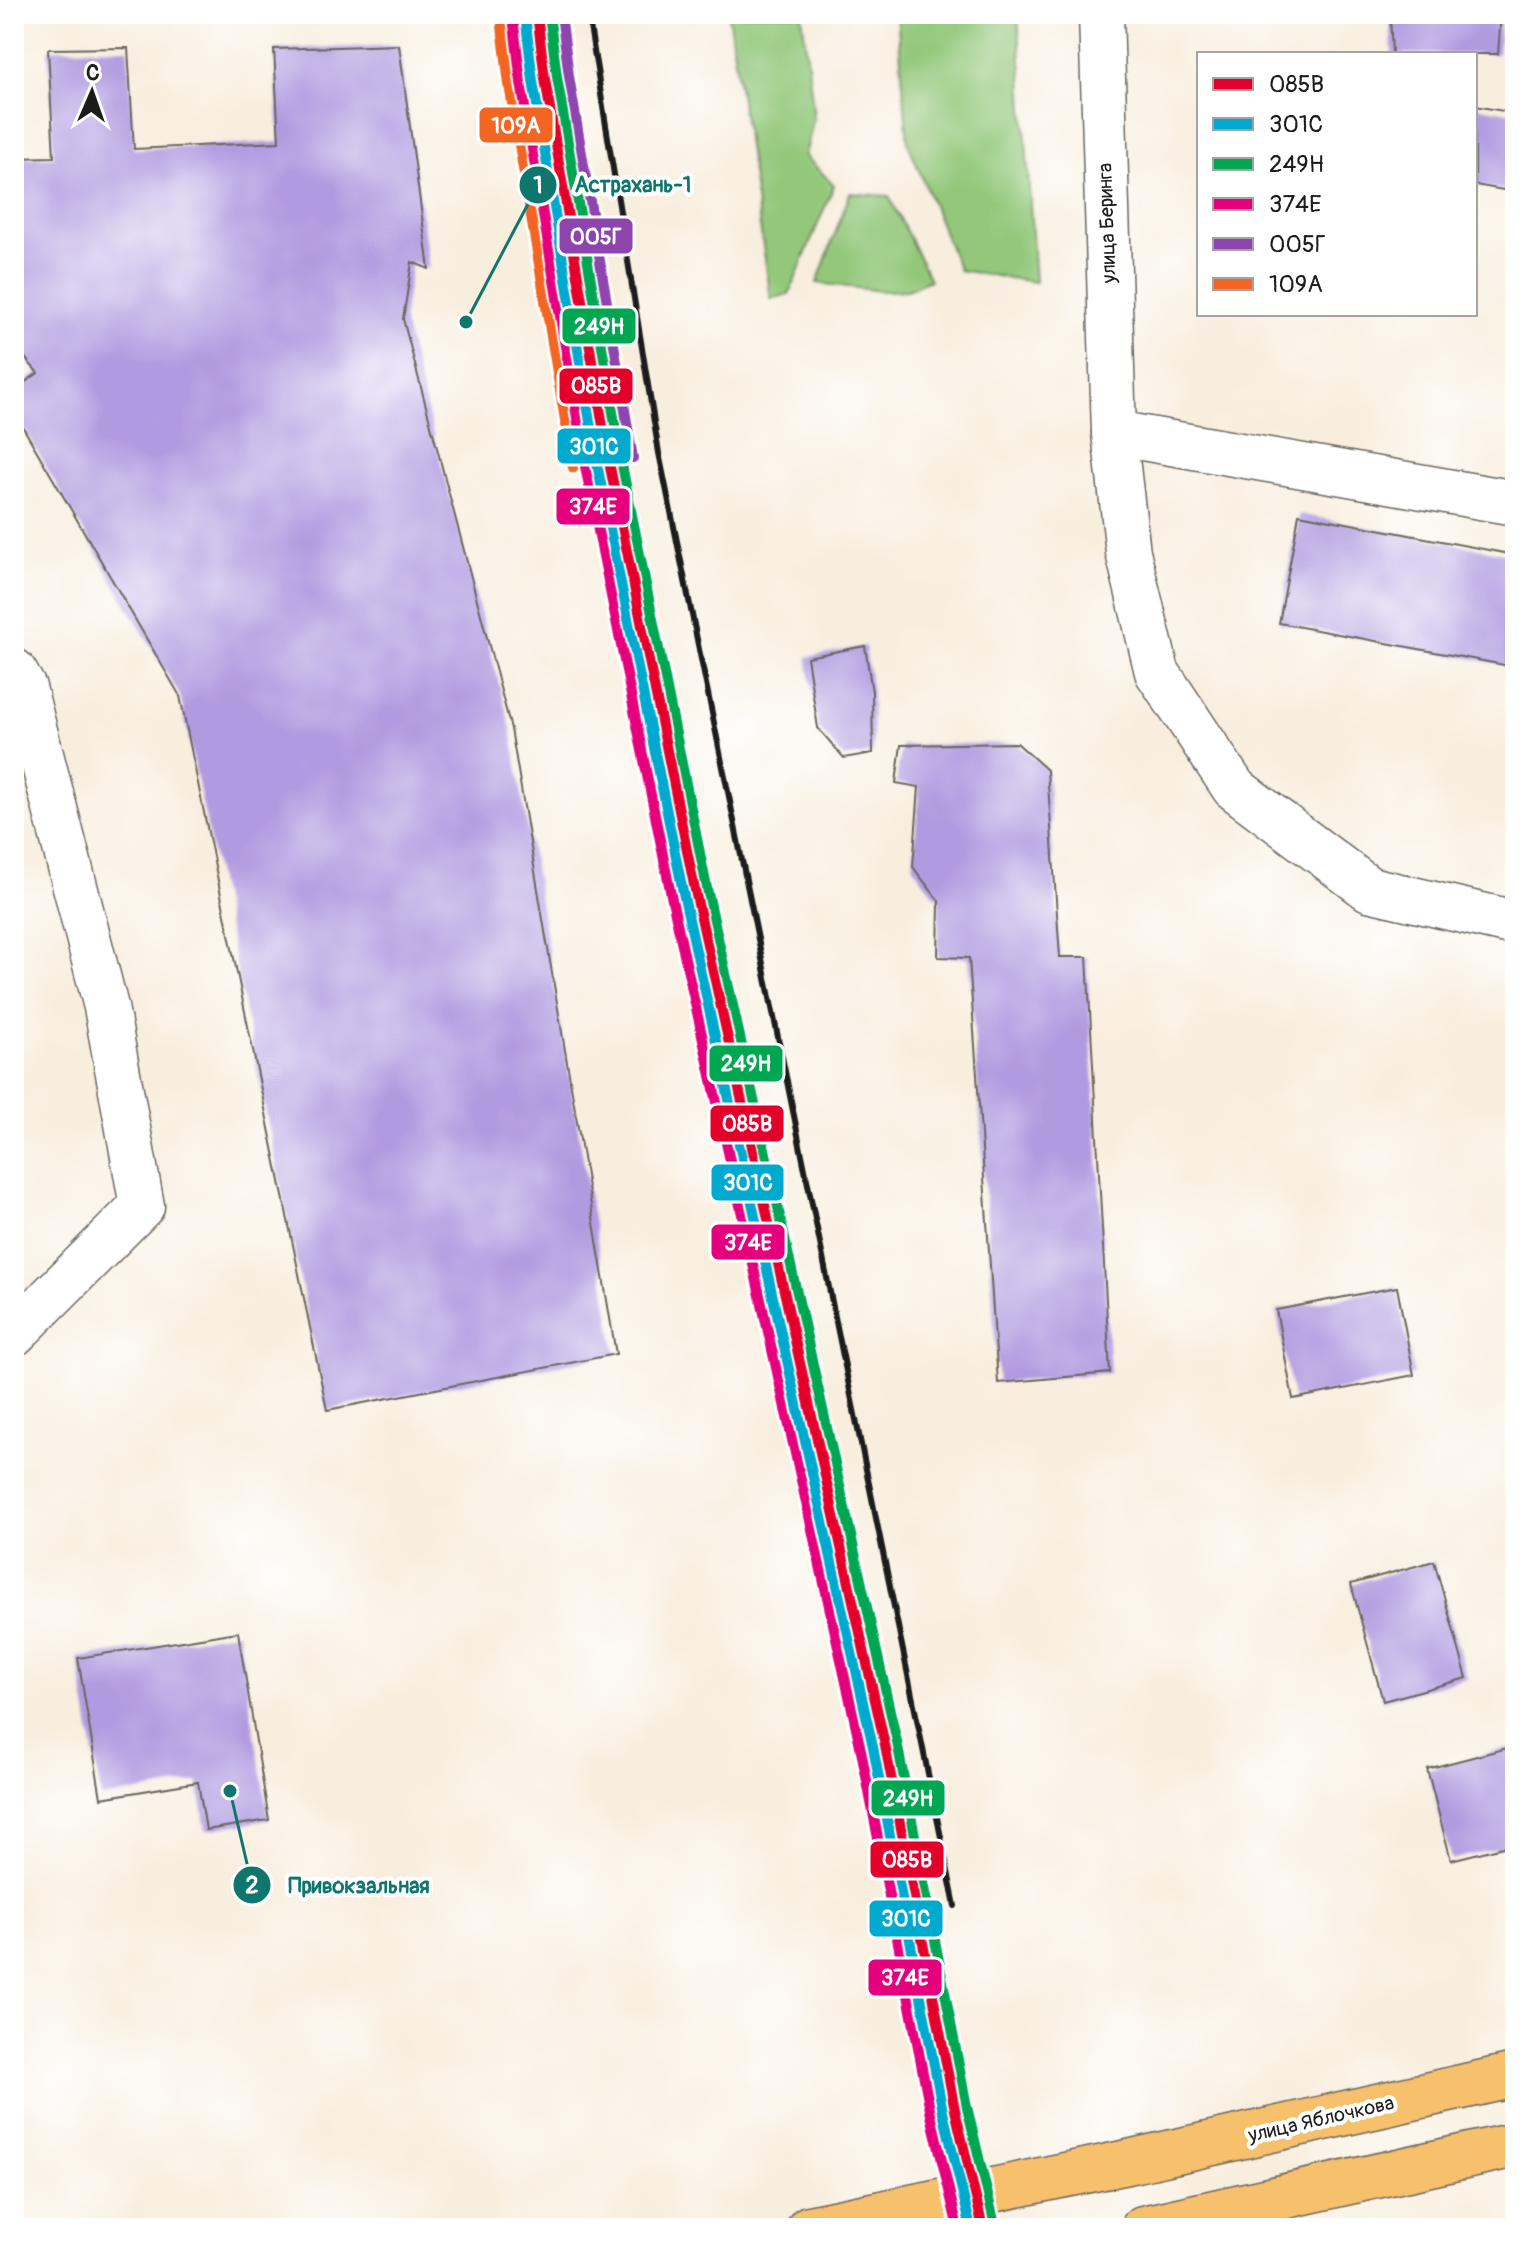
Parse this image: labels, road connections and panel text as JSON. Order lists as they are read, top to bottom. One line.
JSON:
{"streets":{"main road":["улица Яблочкова"],"street":["улица Беринга"]},"places":["Астрахань-1","Привокзальная"],"lines":["transit line 085В","transit line 249Н","transit line 005Г","transit line 301С","transit line 374Е","transit line 109А"],"legend":["085В","301С","249Н","374Е","005Г","109А"],"north":"top"}
